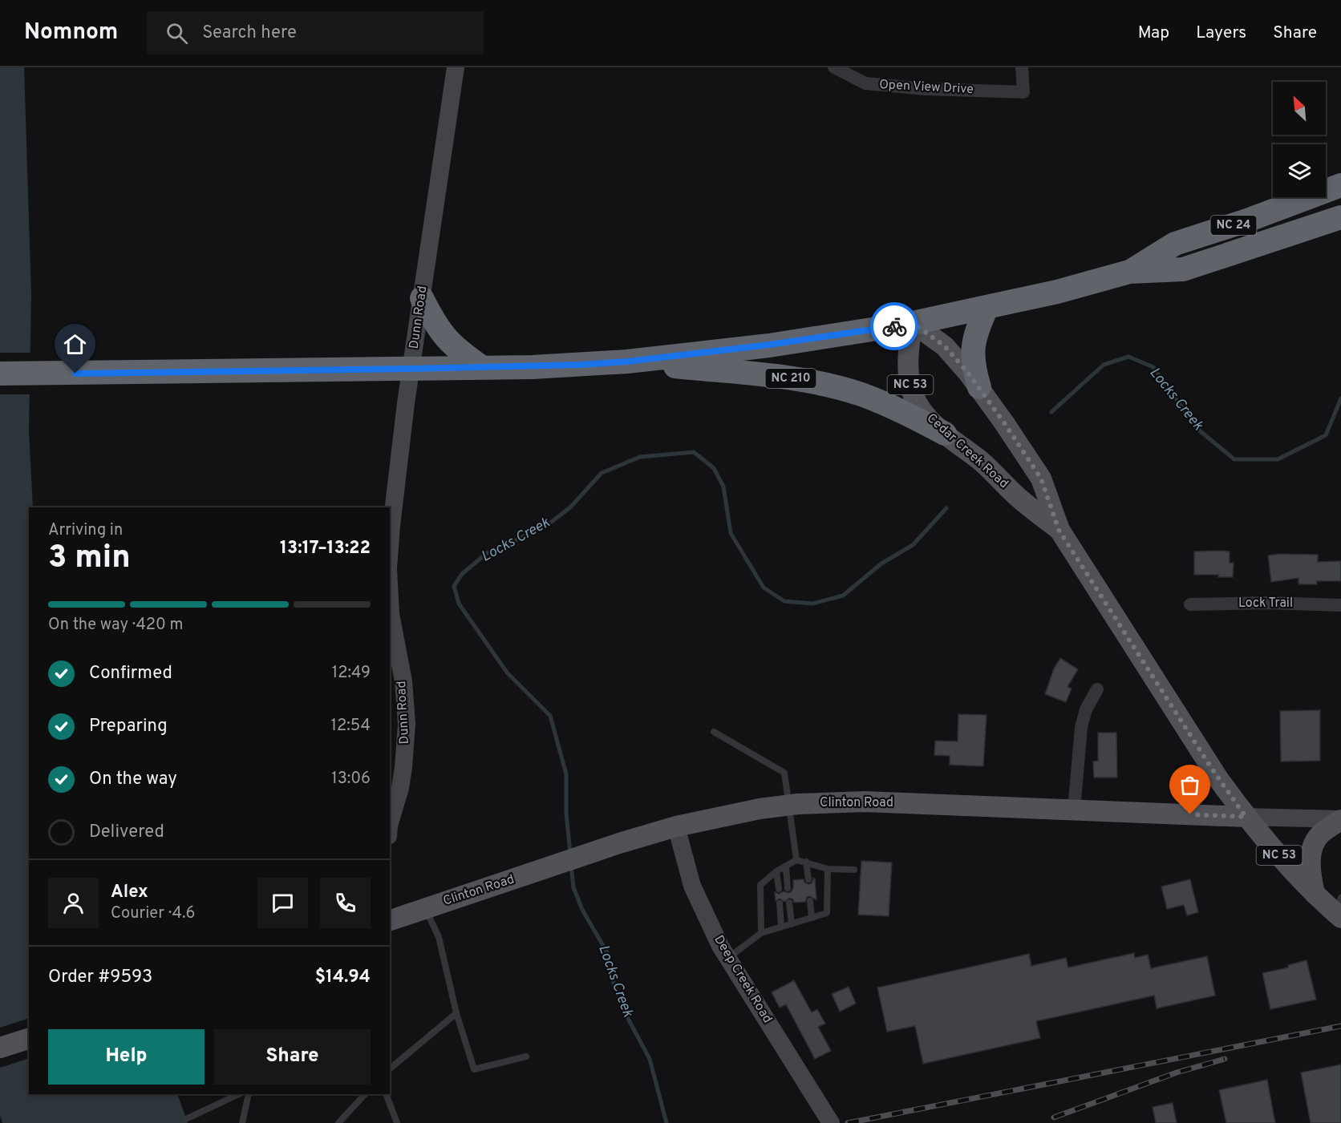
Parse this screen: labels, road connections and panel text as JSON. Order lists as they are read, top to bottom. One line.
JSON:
{"streets":{"highway":["NC 24","NC 210"],"main road":["NC 53","Cedar Creek Road","Clinton Road"],"street":["Open View Drive","Dunn Road","Lock Trail","Deep Creek Road"]},"crossings":[["NC 24","Dunn Road"],["NC 24","NC 210"],["NC 24","Cedar Creek Road"],["NC 210","Cedar Creek Road"],["Cedar Creek Road","Clinton Road"],["Clinton Road","Deep Creek Road"]],"water":["Locks Creek"],"north":"top left","page":{"header":"Nomnom","search":"Search here","nav":["Map","Layers","Share"],"heading":["3 min","Arriving in","13:17–13:22"],"panel":["Alex","Courier · 4.6","Order #9593","$14.94"],"bar":"On the way · 420 m","list":[["Confirmed","12:49"],["Preparing","12:54"],["On the way","13:06"],"Delivered"],"buttons":["Help","Share"]}}
